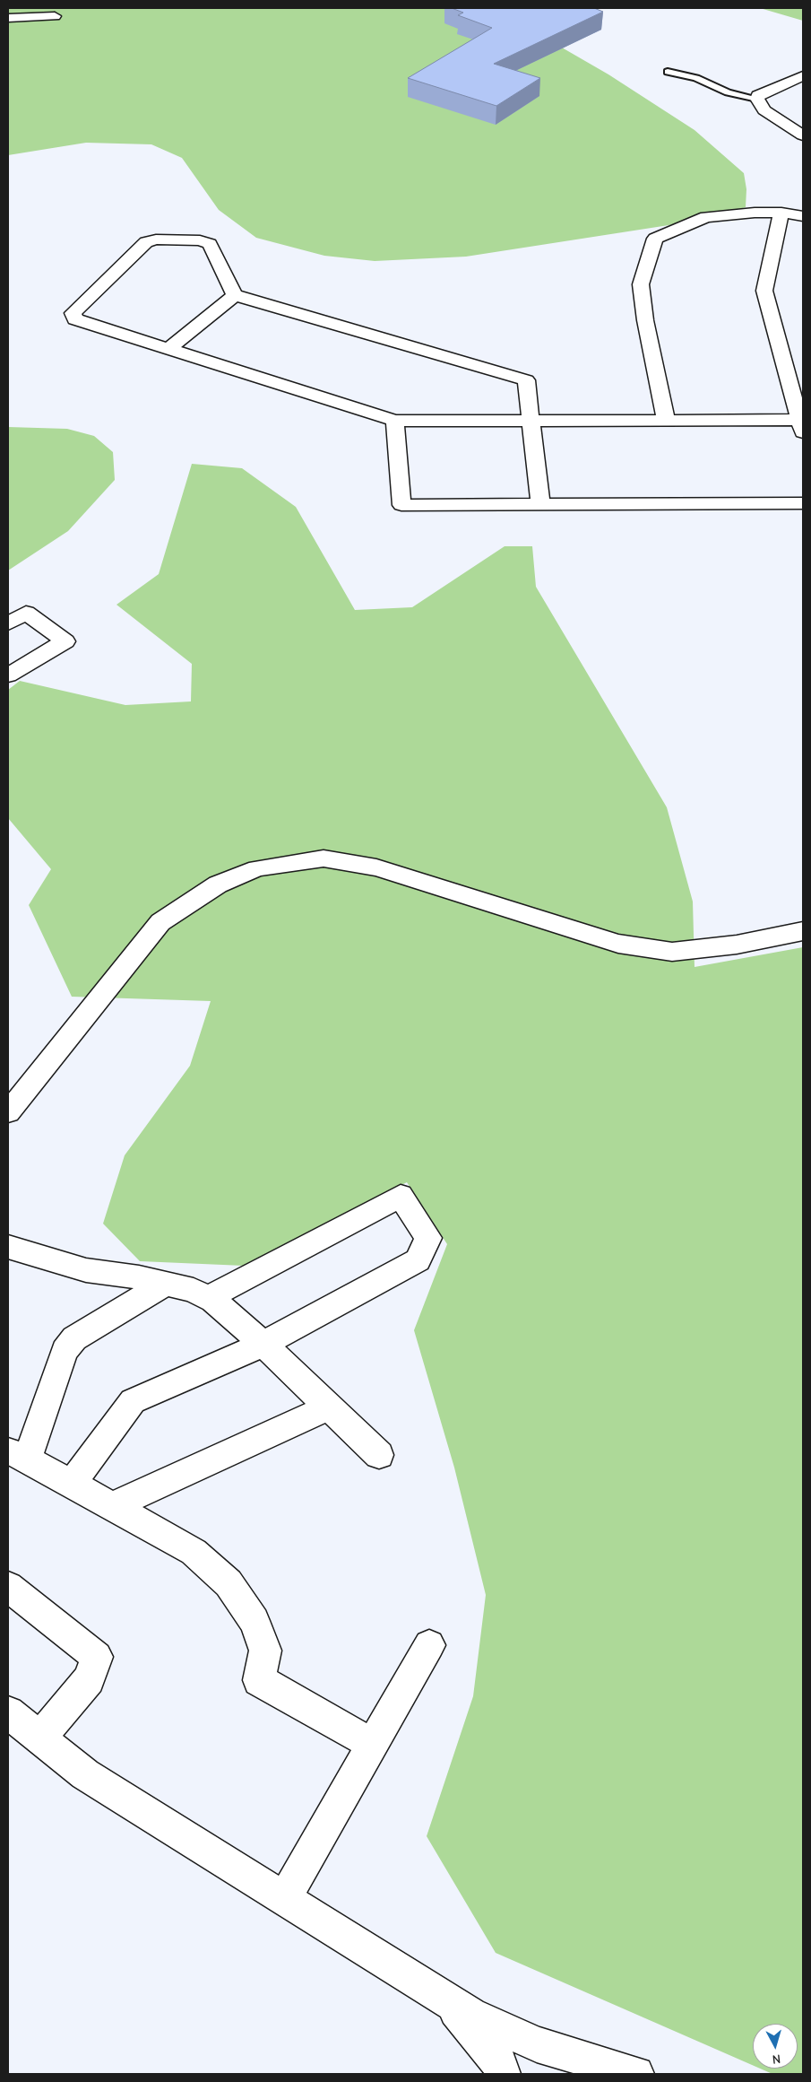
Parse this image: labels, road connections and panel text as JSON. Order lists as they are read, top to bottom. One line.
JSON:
{"north":"bottom"}
